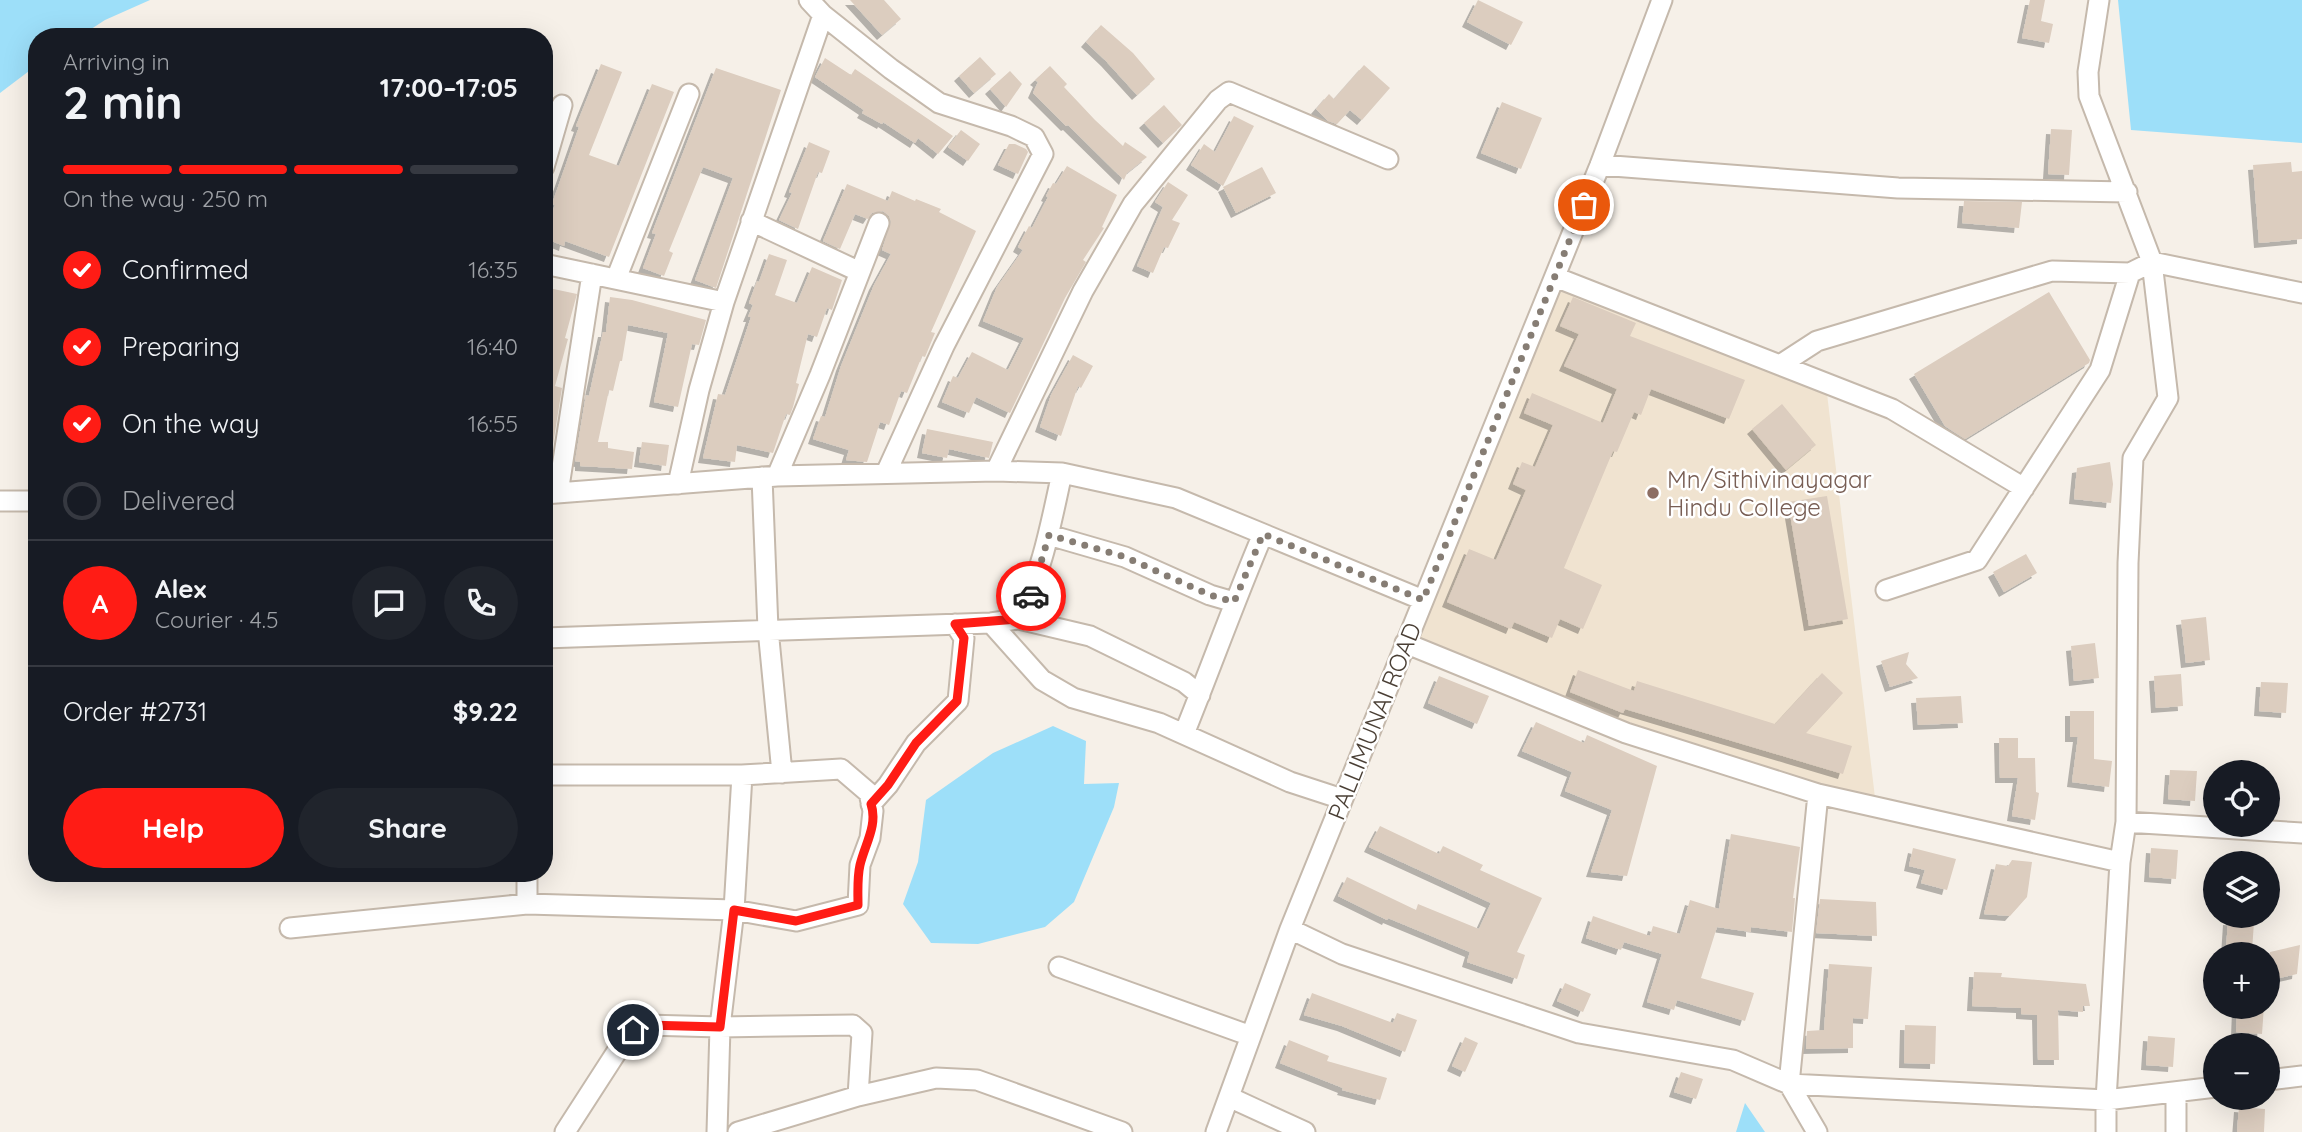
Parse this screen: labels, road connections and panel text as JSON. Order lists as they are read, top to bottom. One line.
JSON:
{"streets":{"street":["PALLIMUNAI ROAD"]},"places":["Mn/Sithivinayagar Hindu College"],"page":{"heading":["2 min","Arriving in","17:00–17:05"],"panel":["Alex","Courier · 4.5","Order #2731","$9.22"],"bar":"On the way · 250 m","list":[["Confirmed","16:35"],["Preparing","16:40"],["On the way","16:55"],"Delivered"],"round":"A","map_buttons":["+","−"],"buttons":["Help","Share"]}}
